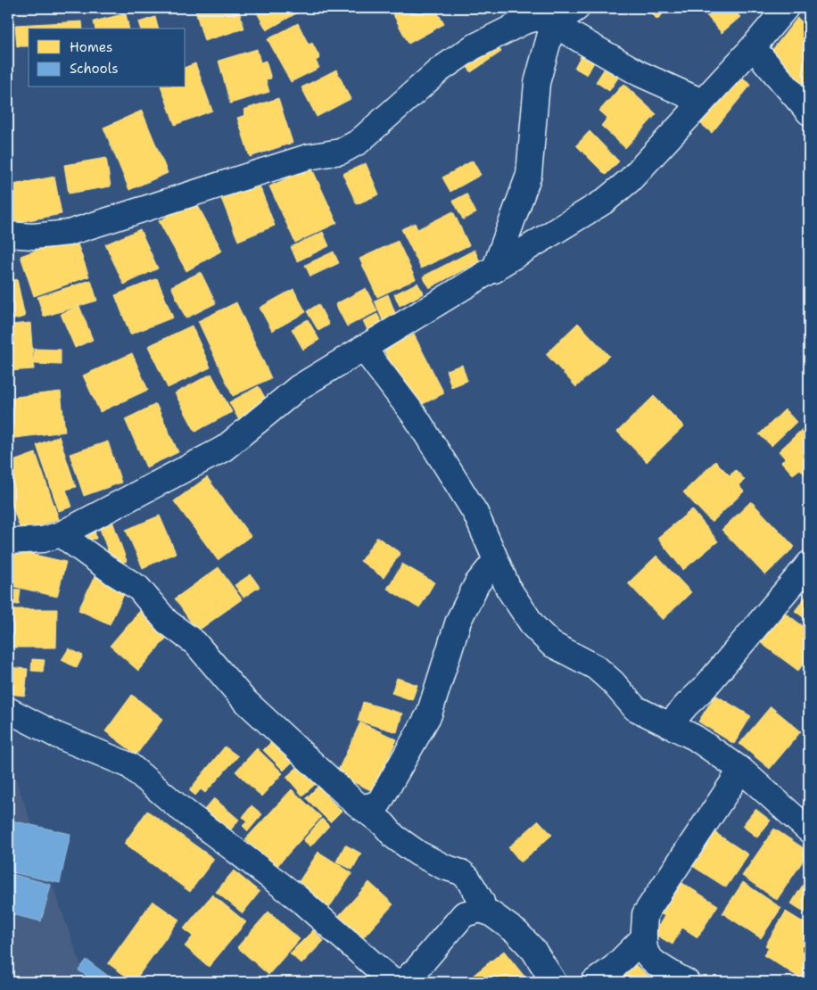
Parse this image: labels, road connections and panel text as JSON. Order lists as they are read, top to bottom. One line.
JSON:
{"legend":["Homes","Schools"]}
